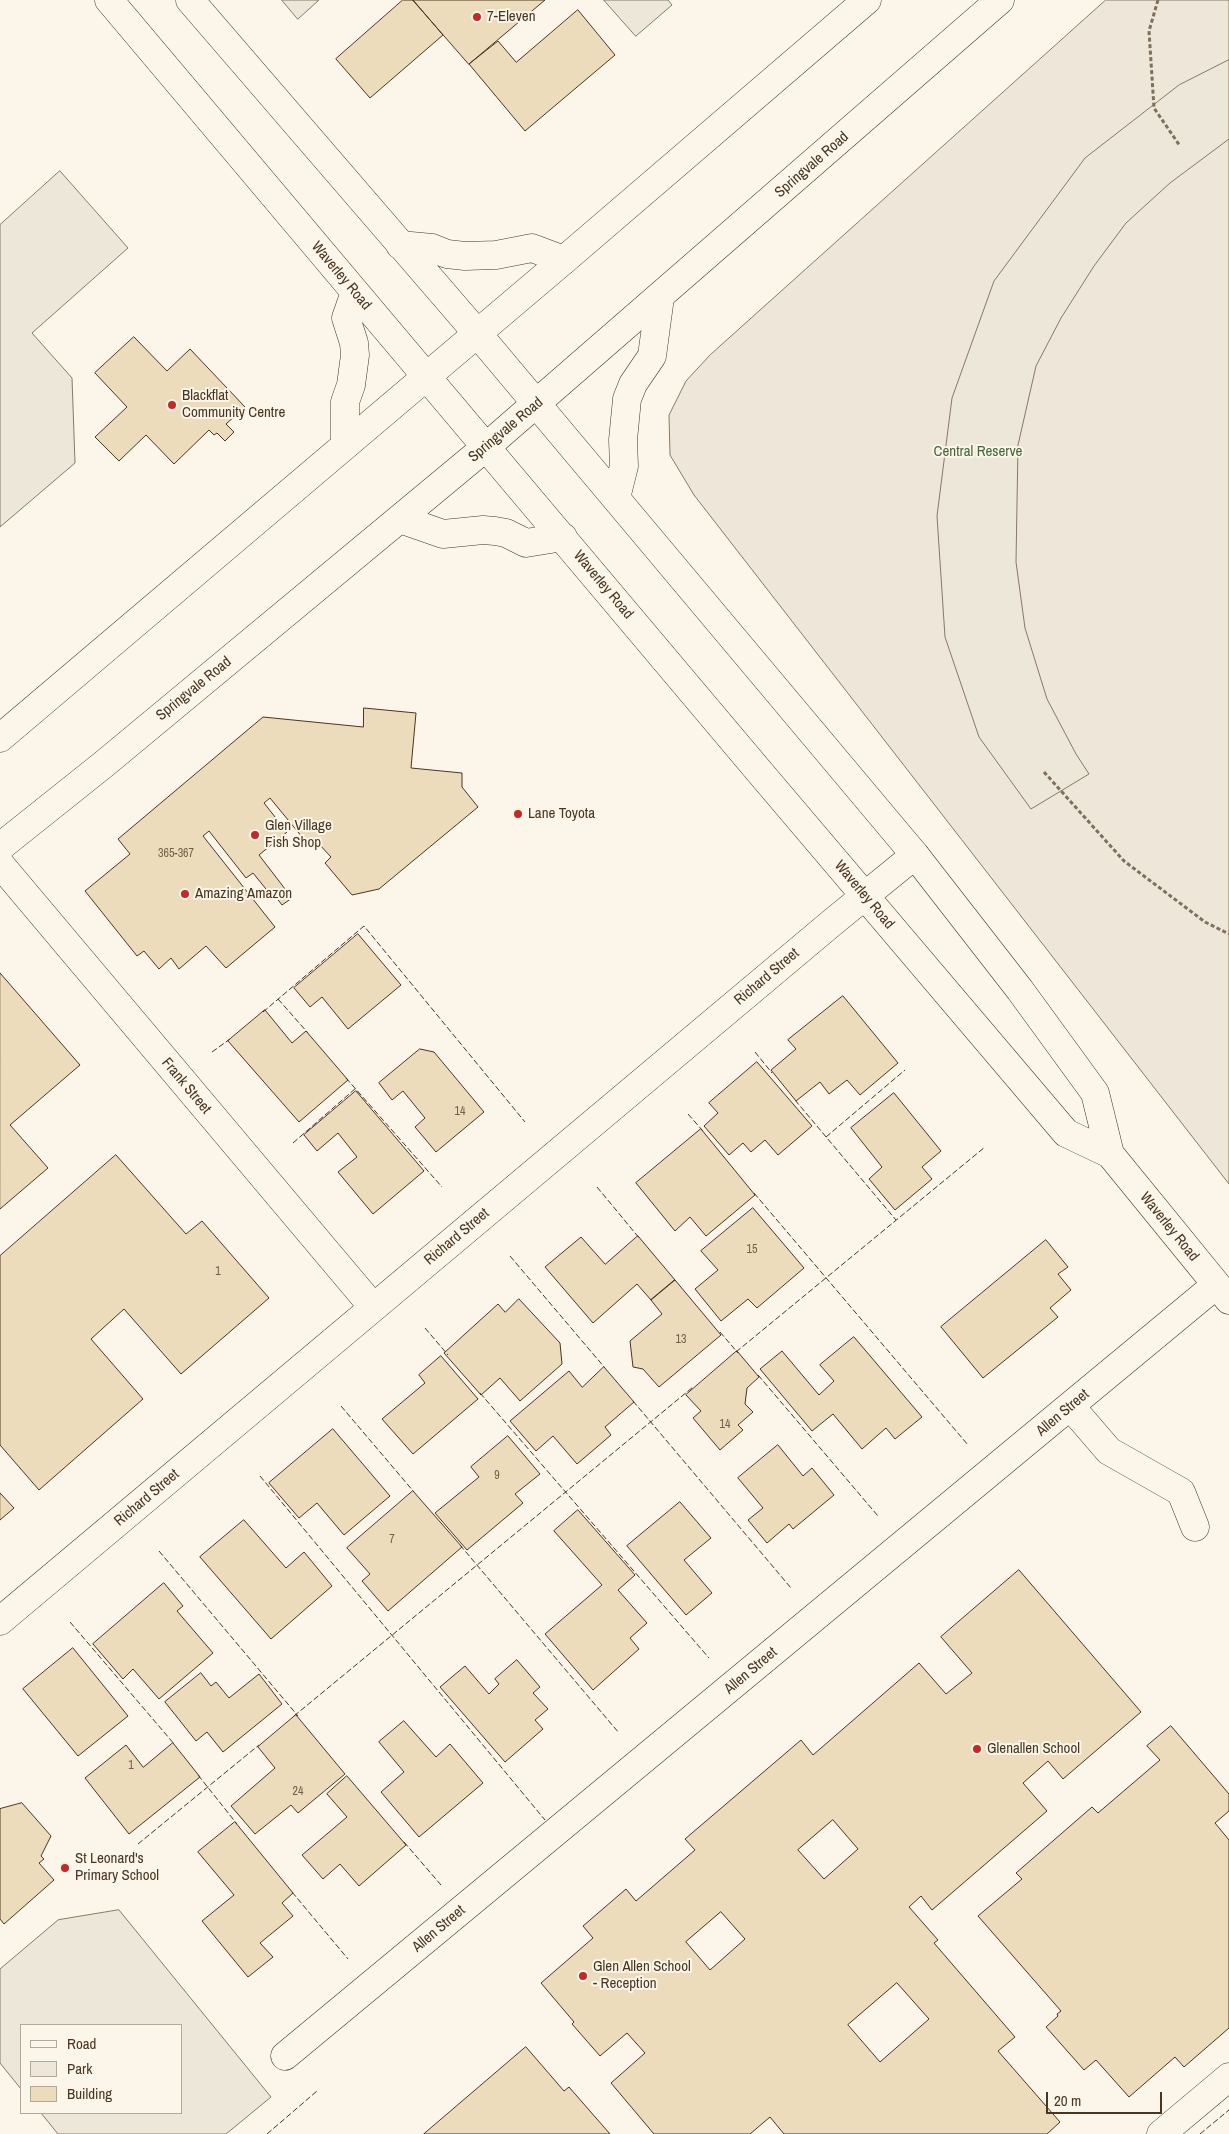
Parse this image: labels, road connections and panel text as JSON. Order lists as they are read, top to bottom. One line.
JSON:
{"streets":{"main road":["Springvale Road","Waverley Road","Richard Street","Frank Street","Allen Street"]},"crossings":[["Springvale Road","Waverley Road"],["Waverley Road","Richard Street"],["Waverley Road","Allen Street"],["Richard Street","Frank Street"]],"parks":["Central Reserve"],"places":["7-Eleven","Blackflat Community Centre","Lane Toyota","Glen Village Fish Shop","Amazing Amazon","Glenallen School","St Leonard's Primary School","Glen Allen School - Reception"],"house_numbers":["365-367","14","15","1","13","14","9","7","1","24"],"legend":["Road","Park","Building"],"scale_bar":"20 m"}
